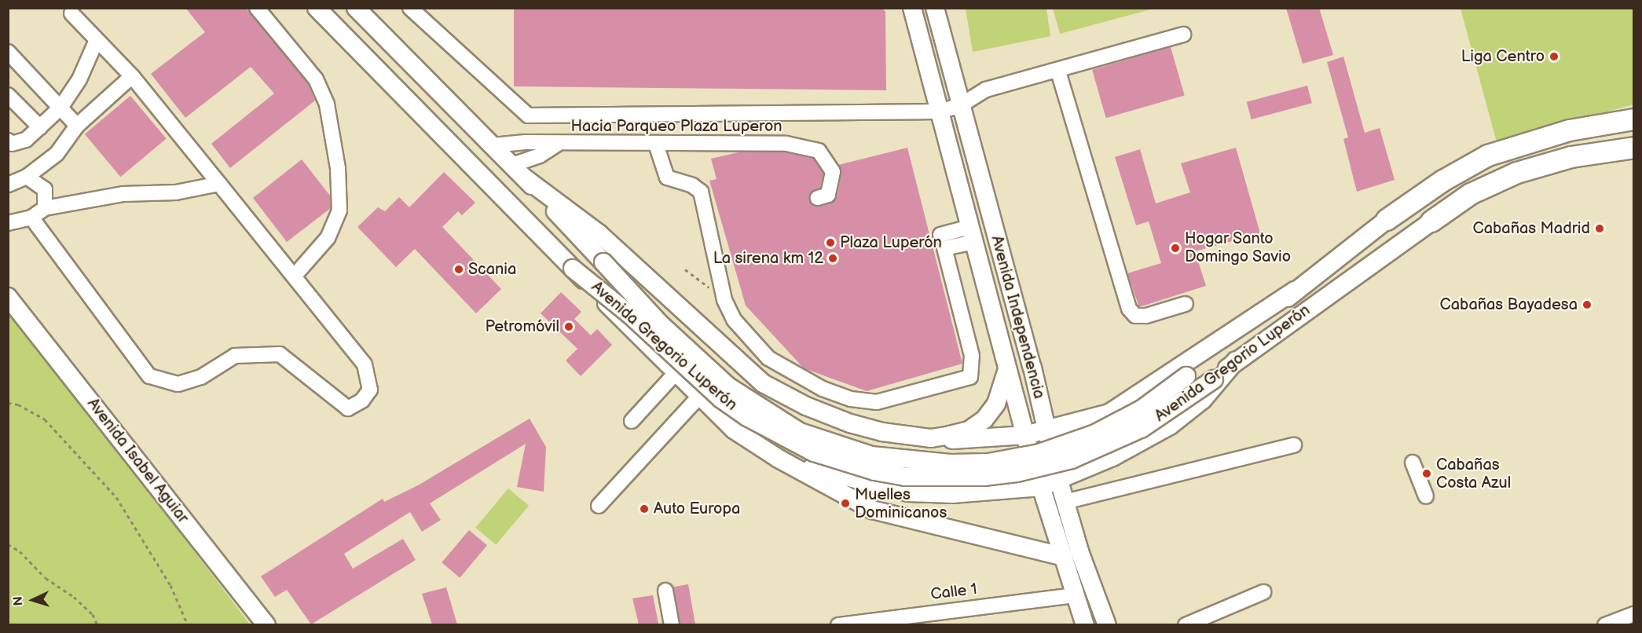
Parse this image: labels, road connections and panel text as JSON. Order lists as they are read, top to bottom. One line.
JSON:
{"streets":{"main road":["Avenida Independencia","Avenida Gregorio Luperón","Avenida Isabel Aguiar"],"street":["Hacia Parqueo Plaza Luperon","Calle 1"]},"crossings":[["Hacia Parqueo Plaza Luperon","Avenida Gregorio Luperón"],["Avenida Independencia","Calle 1"]],"places":["Liga Centro","Cabañas Madrid","Plaza Luperón","Hogar Santo Domingo Savio","La sirena km 12","Scania","Cabañas Bayadesa","Petromóvil","Cabañas Costa Azul","Muelles Dominicanos","Auto Europa"],"north":"left"}
